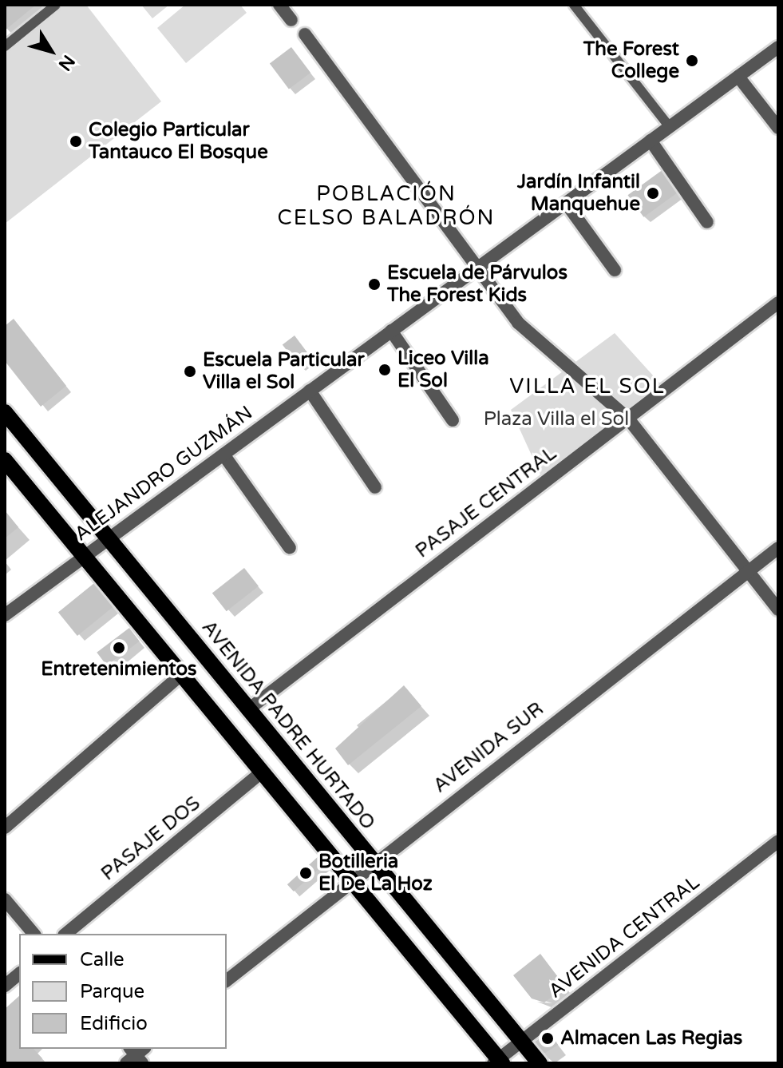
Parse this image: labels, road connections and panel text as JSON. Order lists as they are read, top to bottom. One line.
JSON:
{"streets":{"main road":["AVENIDA PADRE HURTADO"],"street":["ALEJANDRO GUZMÁN","PASAJE CENTRAL","AVENIDA SUR","PASAJE DOS","AVENIDA CENTRAL"]},"crossings":[["ALEJANDRO GUZMÁN","AVENIDA PADRE HURTADO"],["PASAJE CENTRAL","AVENIDA PADRE HURTADO"],["AVENIDA PADRE HURTADO","AVENIDA SUR"],["AVENIDA PADRE HURTADO","AVENIDA CENTRAL"]],"districts":["POBLACIÓN CELSO BALADRÓN","VILLA EL SOL"],"parks":["Plaza Villa el Sol"],"places":["The Forest College","Colegio Particular Tantauco El Bosque","Jardín Infantil Manquehue","Escuela de Párvulos The Forest Kids","Liceo Villa El Sol","Escuela Particular Villa el Sol","Entretenimientos","Botilleria El De La Hoz","Almacen Las Regias"],"legend":["Calle","Parque","Edificio"],"north":"bottom right"}
